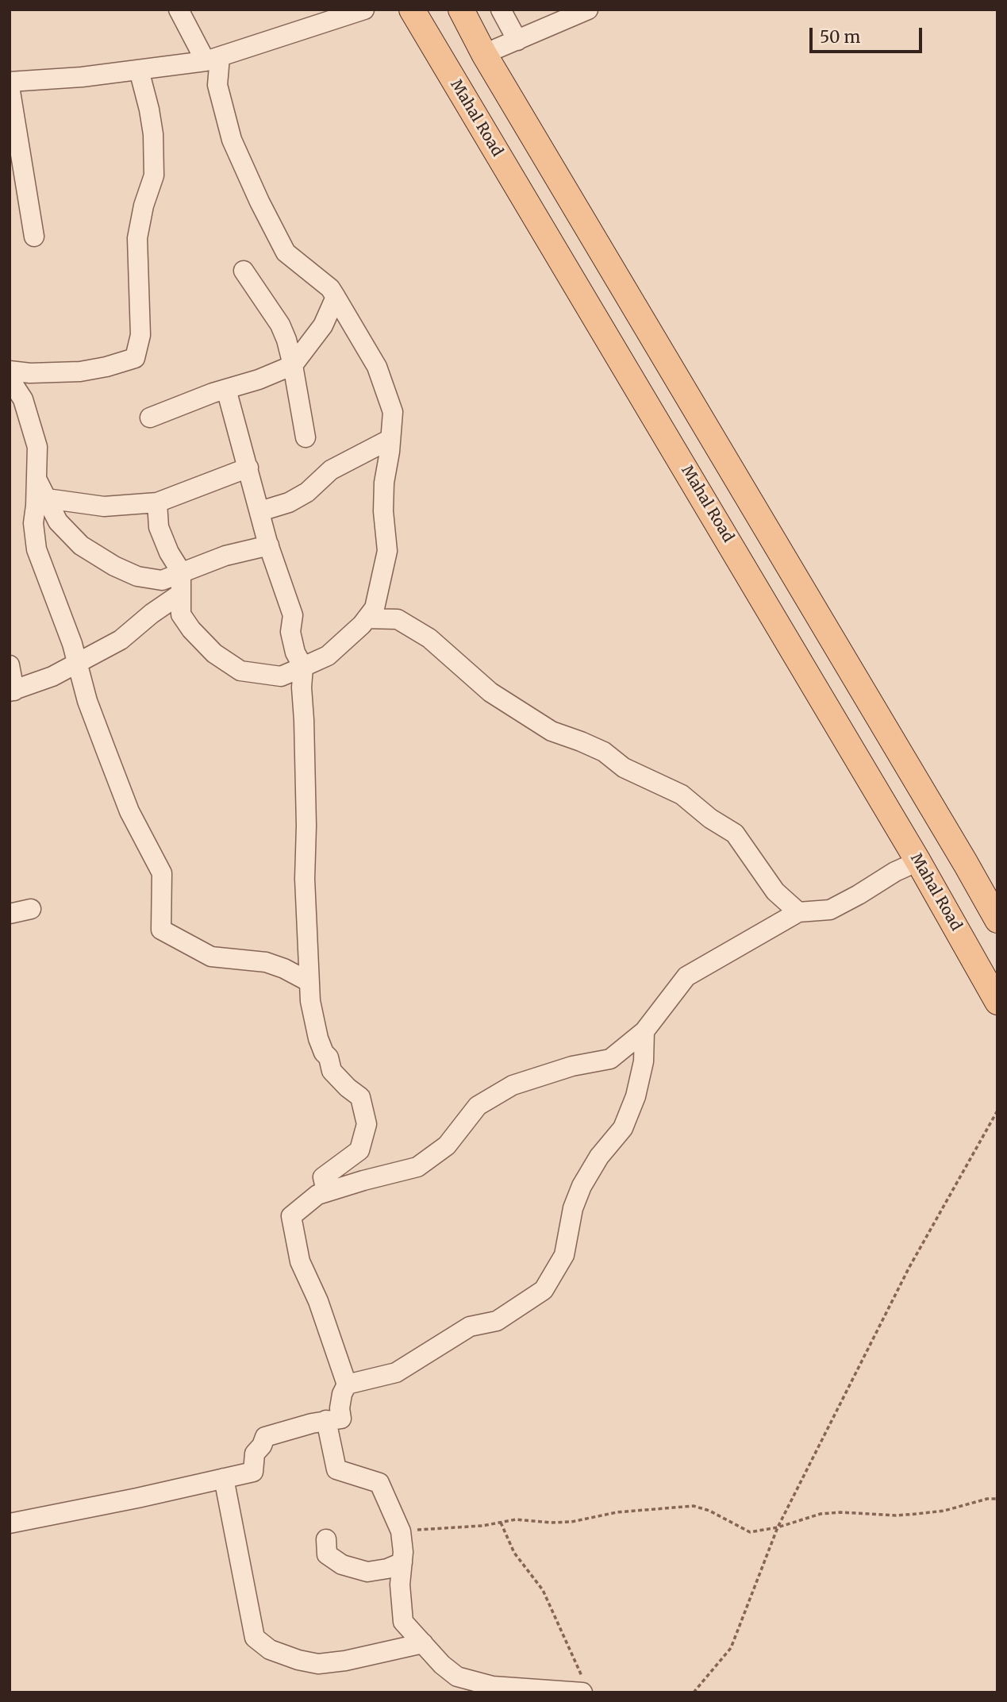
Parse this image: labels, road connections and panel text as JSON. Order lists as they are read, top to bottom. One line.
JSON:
{"streets":{"main road":["Mahal Road"]},"scale_bar":"50 m"}
